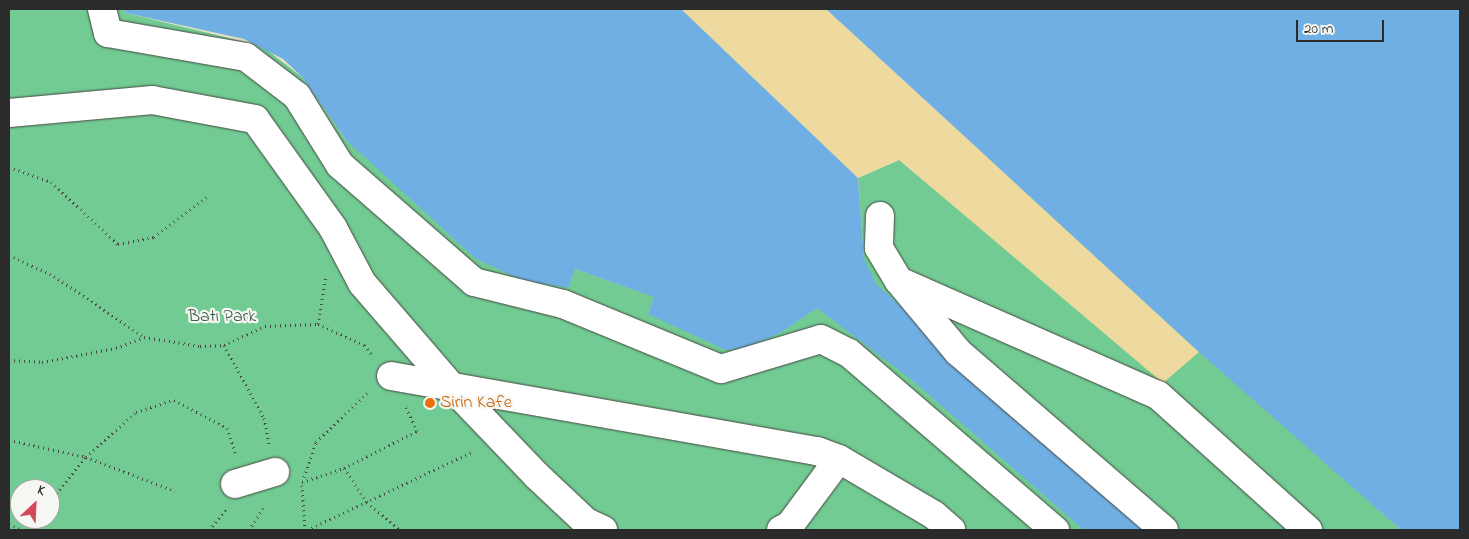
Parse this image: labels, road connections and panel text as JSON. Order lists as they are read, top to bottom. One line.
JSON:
{"parks":["Batı Park"],"places":["Sirin Kafe"],"scale_bar":"20 m","north":"top right"}
